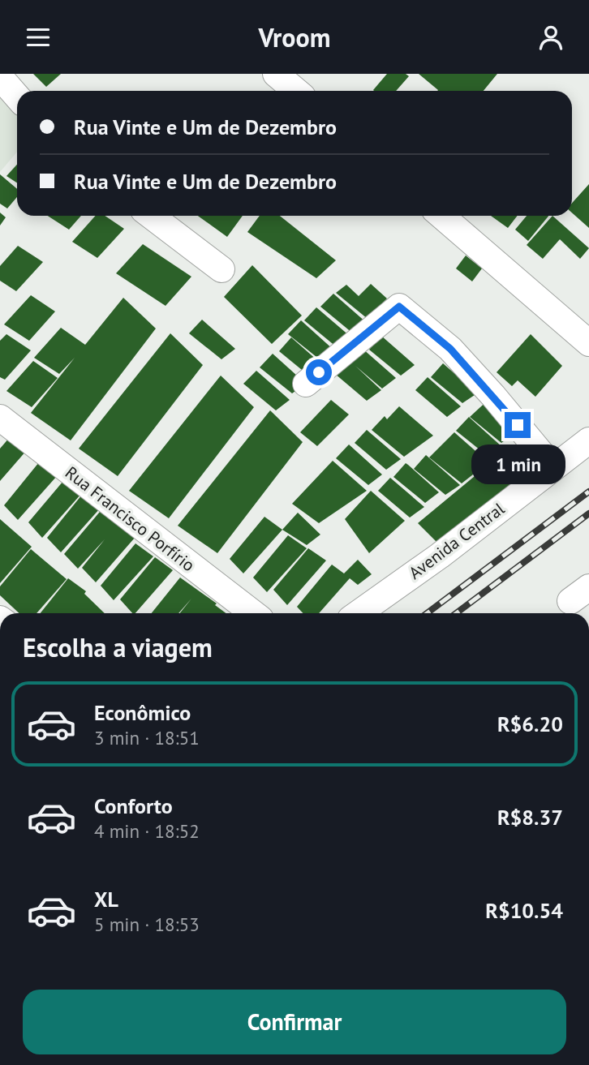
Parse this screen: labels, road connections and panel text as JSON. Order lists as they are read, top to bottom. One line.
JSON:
{"streets":{"street":["Rua Francisco Porfírio","Avenida Central"]},"page":{"header":"Vroom","banner":["Rua Vinte e Um de Dezembro","Rua Vinte e Um de Dezembro"],"bubble":"1 min","heading":"Escolha a viagem","list":[{"name":"Econômico","note":"3 min · 18:51","value":"R$6.20"},{"name":"Conforto","note":"4 min · 18:52","value":"R$8.37"},{"name":"XL","note":"5 min · 18:53","value":"R$10.54"}],"buttons":"Confirmar"}}
